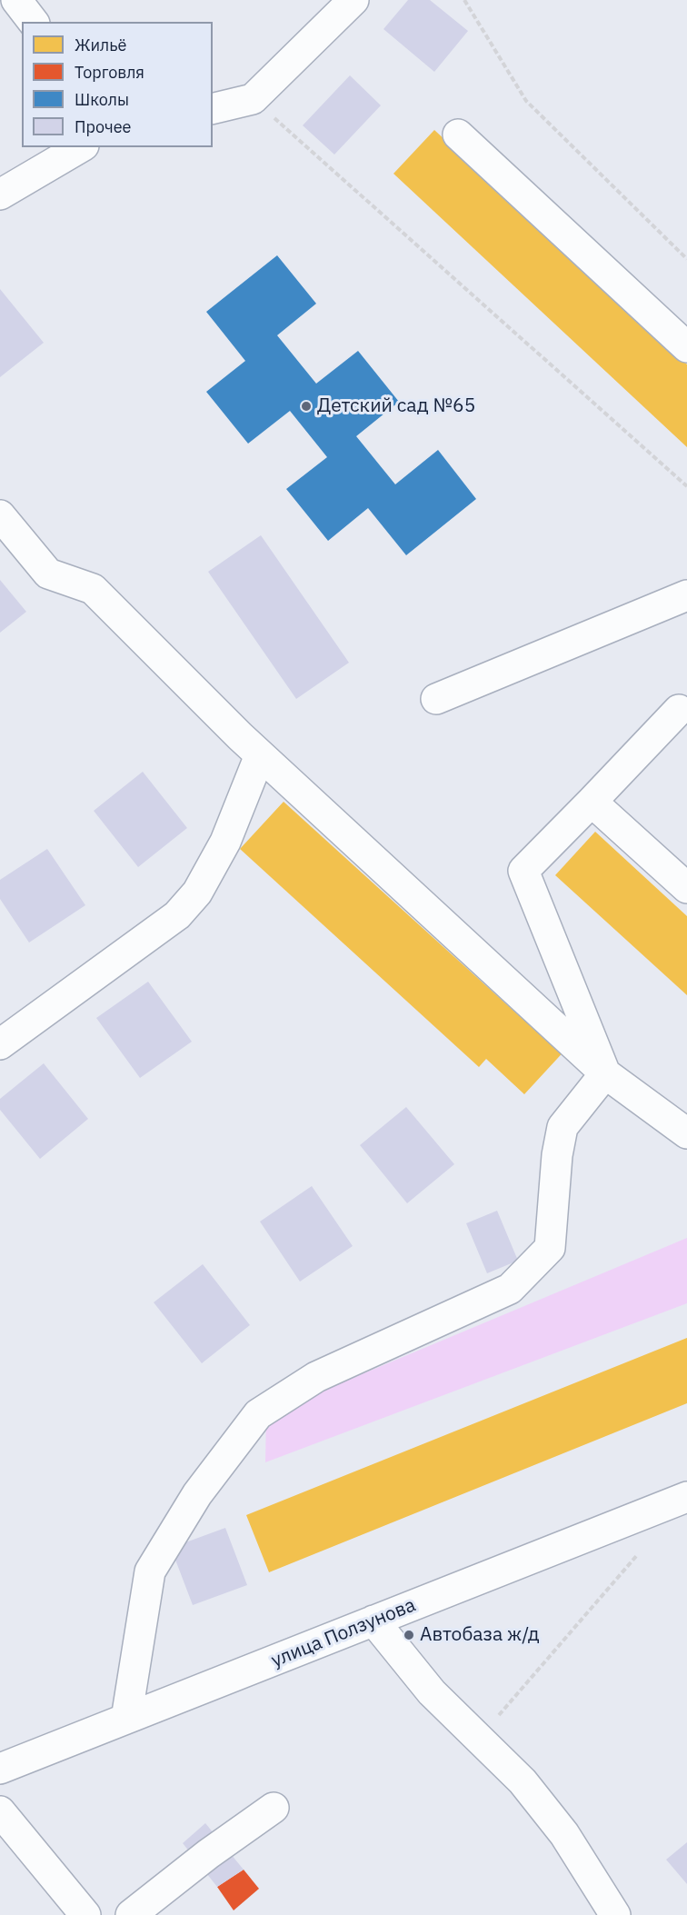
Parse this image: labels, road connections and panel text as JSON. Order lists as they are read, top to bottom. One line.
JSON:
{"streets":{"street":["улица Ползунова"]},"places":["Детский сад №65","Автобаза ж/д"],"legend":["Жильё","Торговля","Школы","Прочее"]}
